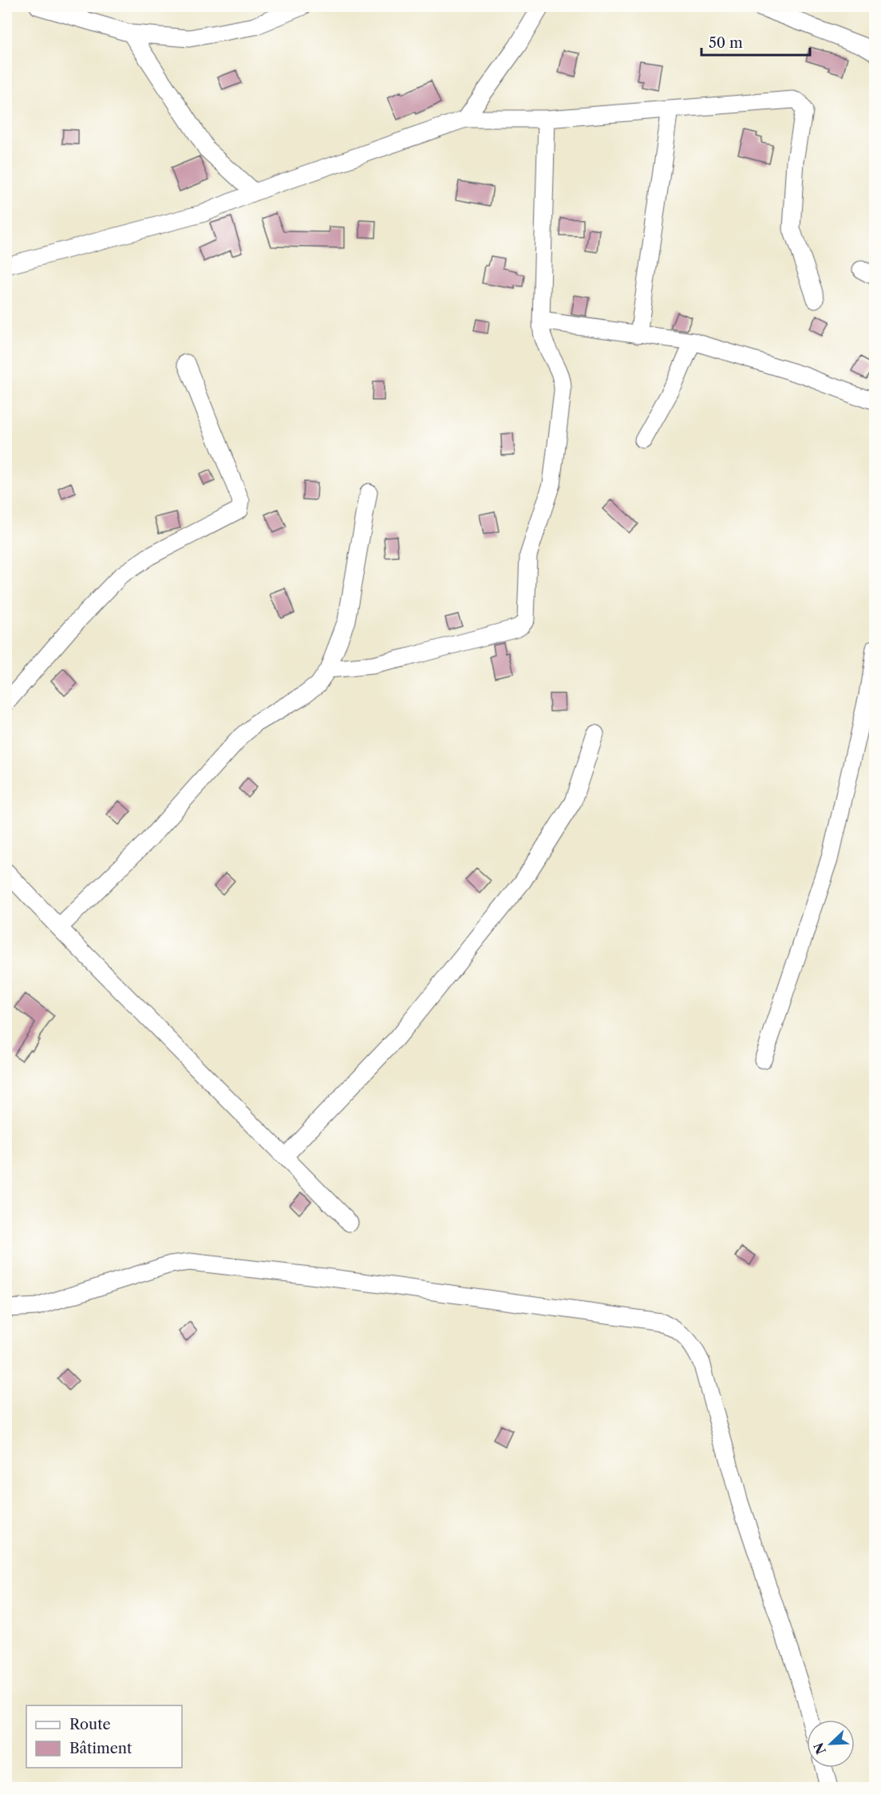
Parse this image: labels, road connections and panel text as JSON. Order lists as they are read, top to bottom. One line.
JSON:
{"legend":["Route","Bâtiment"],"scale_bar":"50 m","north":"bottom left"}
